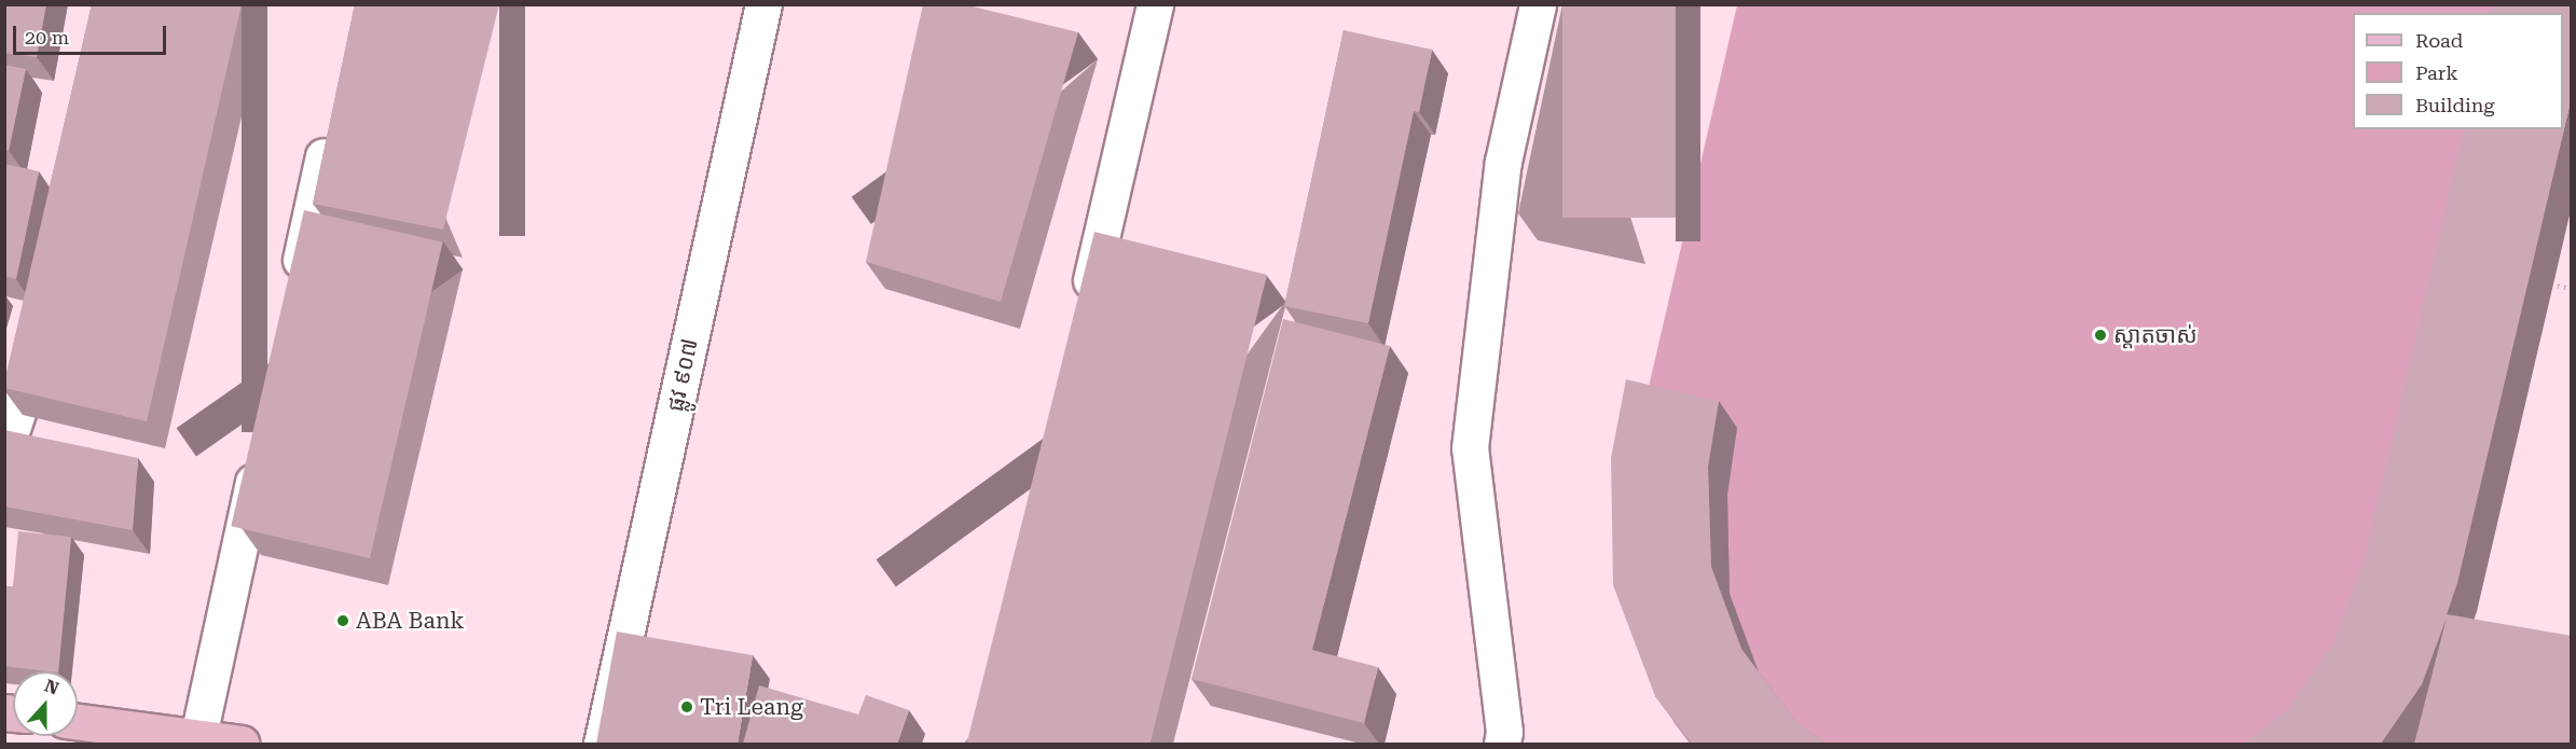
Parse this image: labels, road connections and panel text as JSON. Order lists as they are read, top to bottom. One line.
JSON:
{"streets":{"street":["ផ្លូវ ៩០៧"]},"places":["ស្ដាតចាស់","ABA Bank","Tri Leang"],"legend":["Road","Park","Building"],"scale_bar":"20 m","north":"top"}
